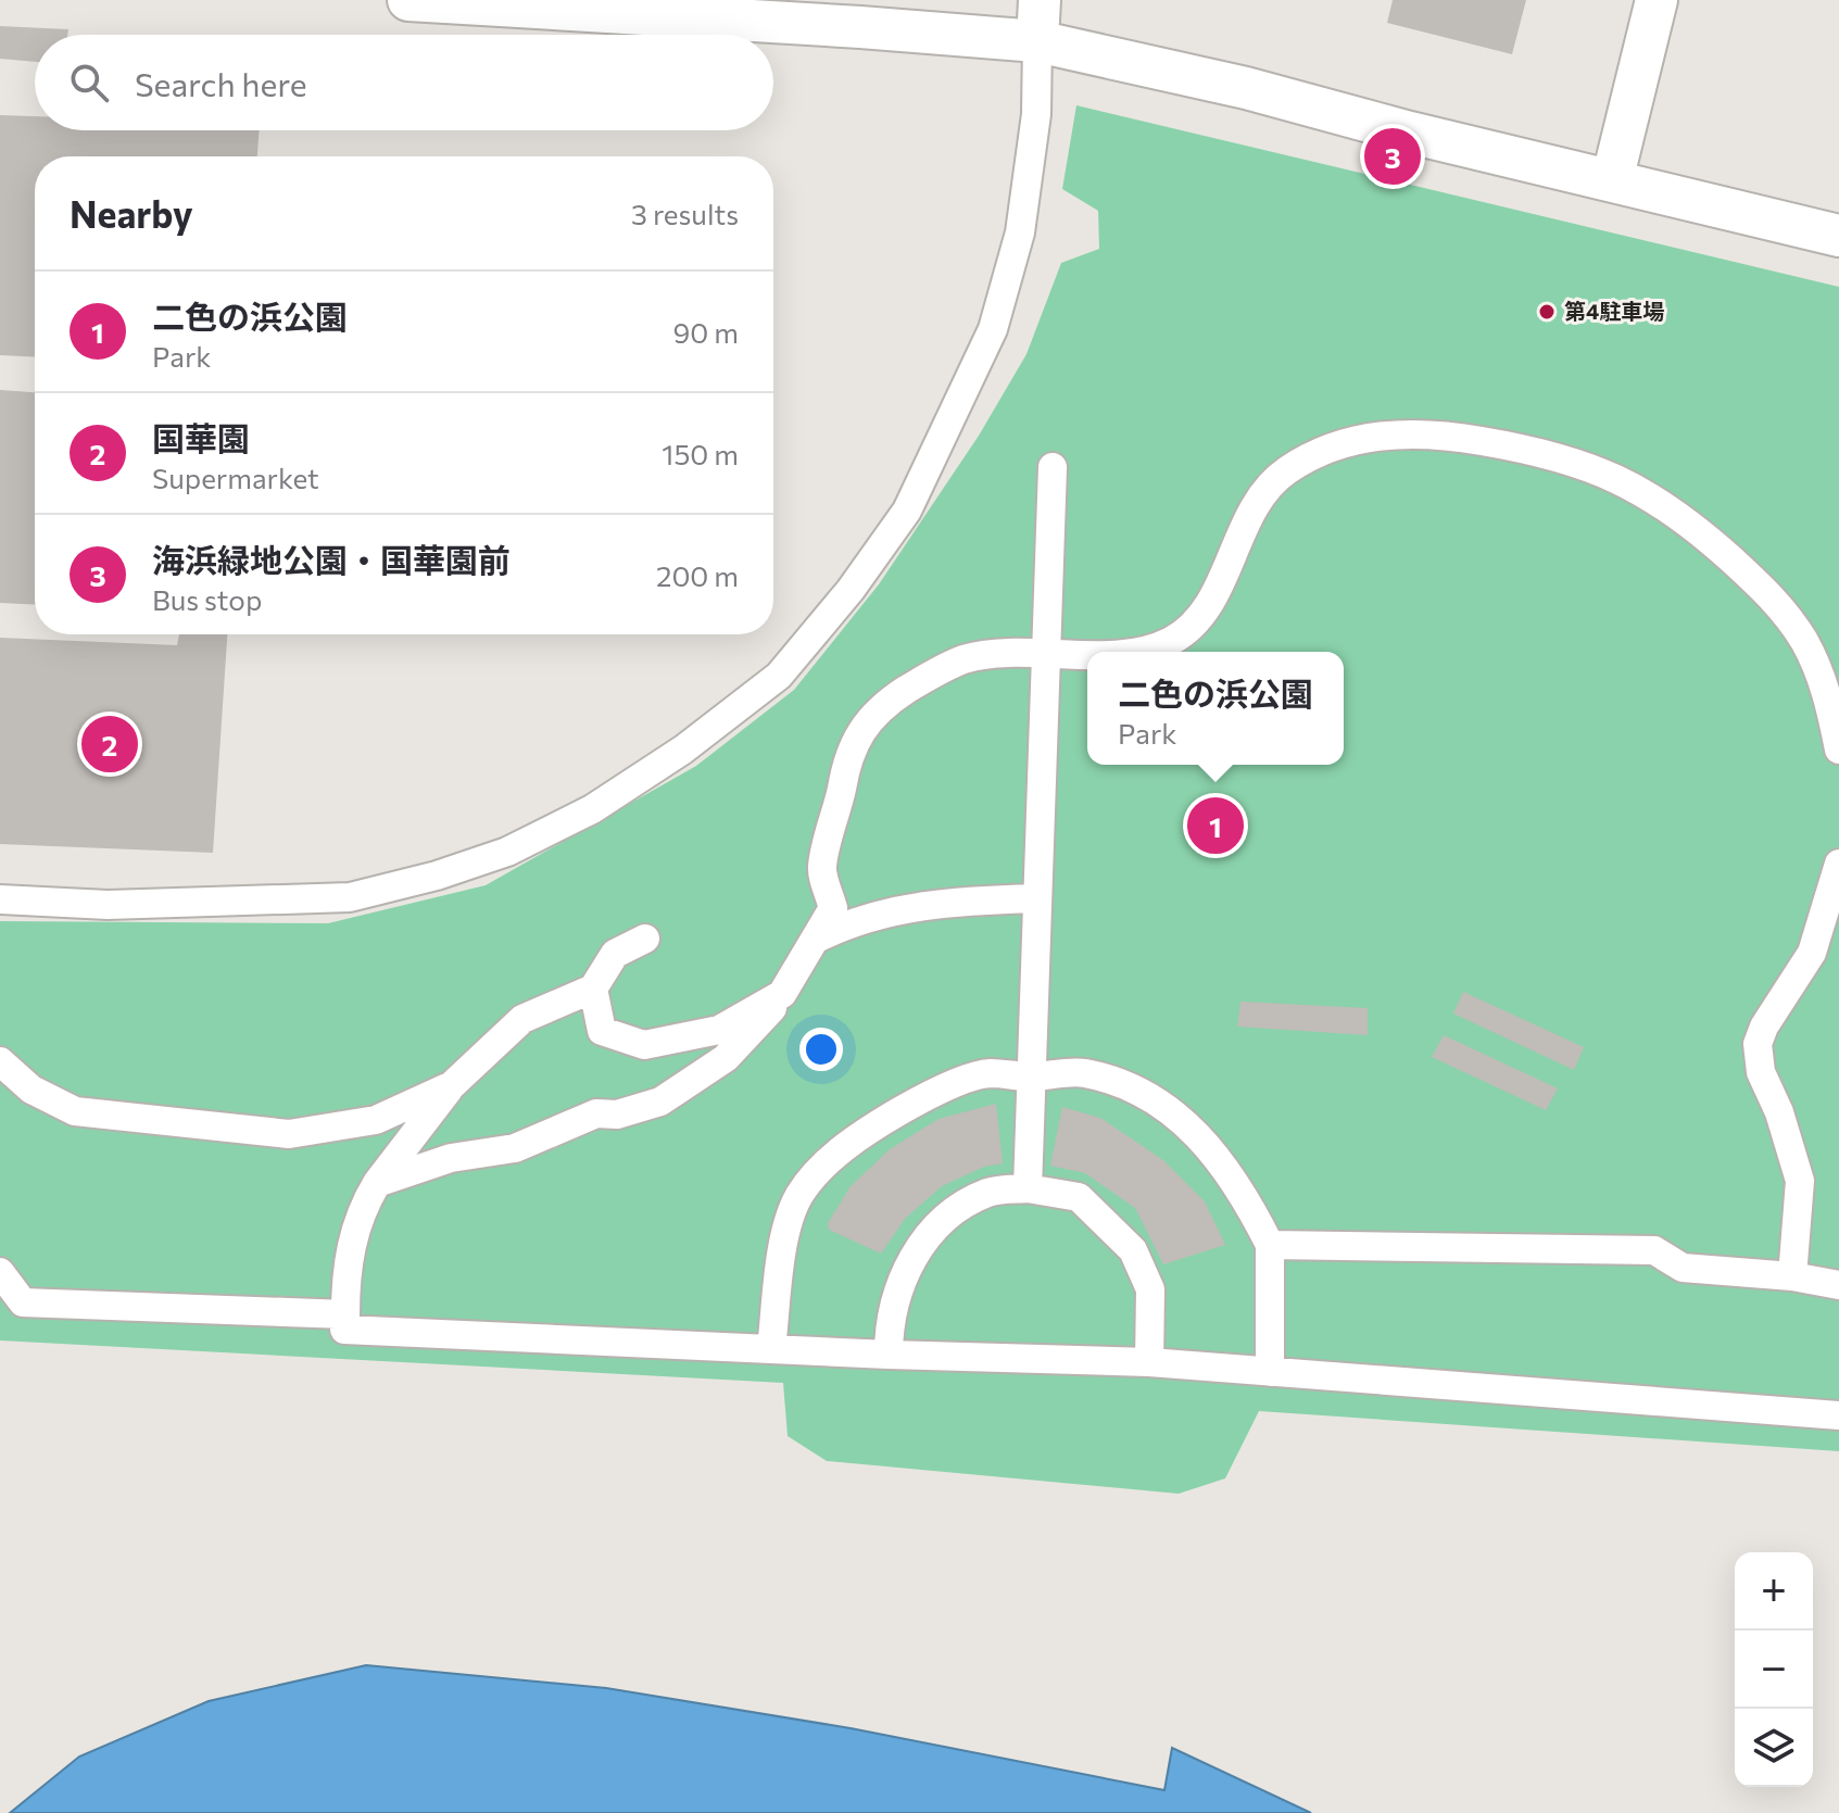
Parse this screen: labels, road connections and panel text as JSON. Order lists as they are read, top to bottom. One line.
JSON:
{"places":["第4駐車場"],"page":{"search":"Search here","pins":["3","2","1"],"heading":["Nearby","3 results"],"list":[{"mark":"1","name":"二色の浜公園","note":"Park","value":"90 m"},{"mark":"2","name":"国華園","note":"Supermarket","value":"150 m"},{"mark":"3","name":"海浜緑地公園・国華園前","note":"Bus stop","value":"200 m"}],"popup":["二色の浜公園","Park"],"map_buttons":["+","−"]}}
